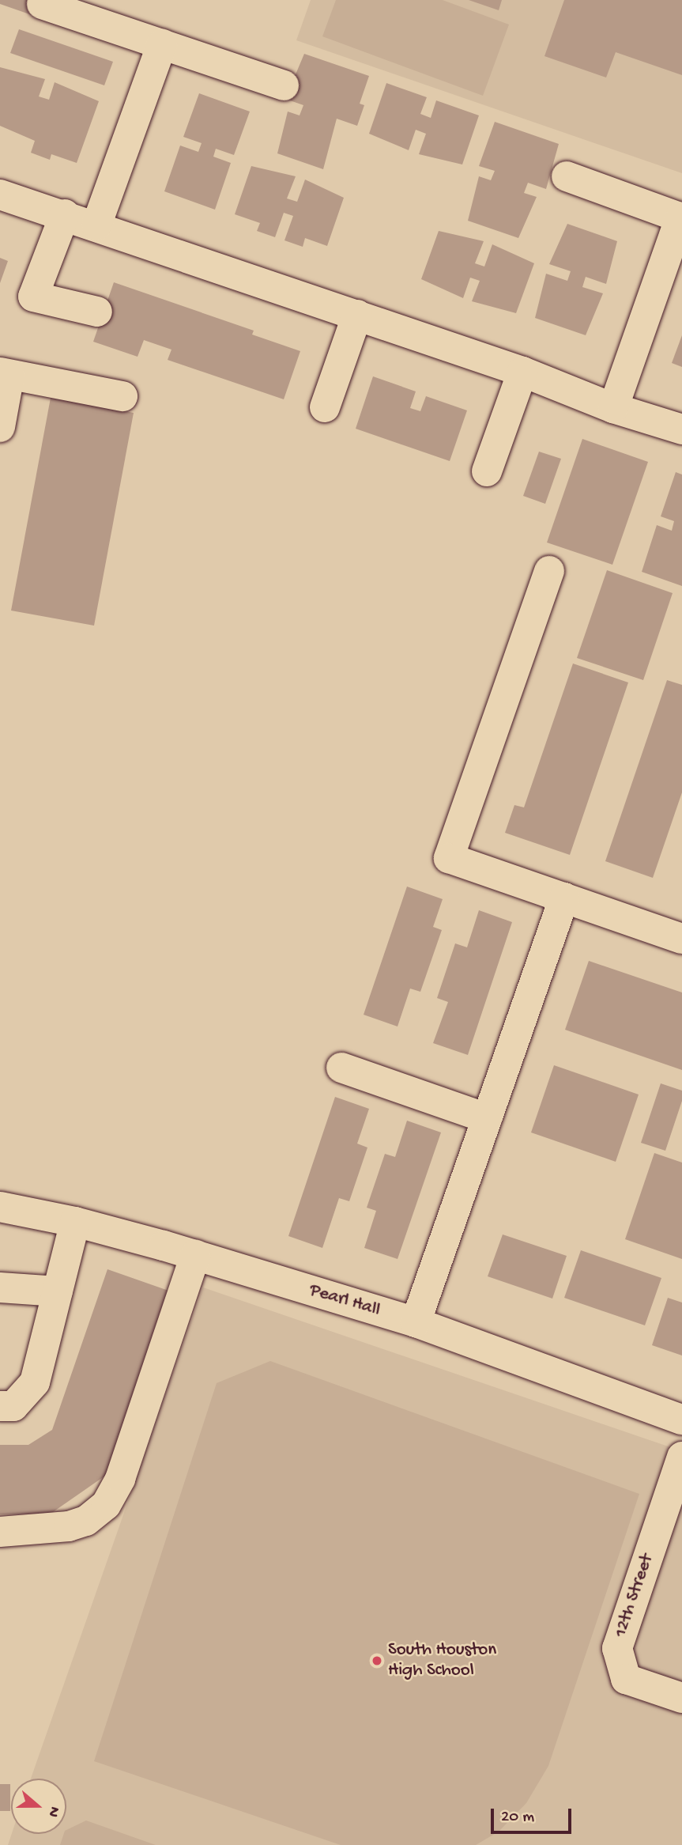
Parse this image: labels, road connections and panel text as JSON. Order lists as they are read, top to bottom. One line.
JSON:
{"streets":{"street":["Pearl Hall","12th Street"]},"places":["South Houston High School"],"scale_bar":"20 m","north":"right"}
